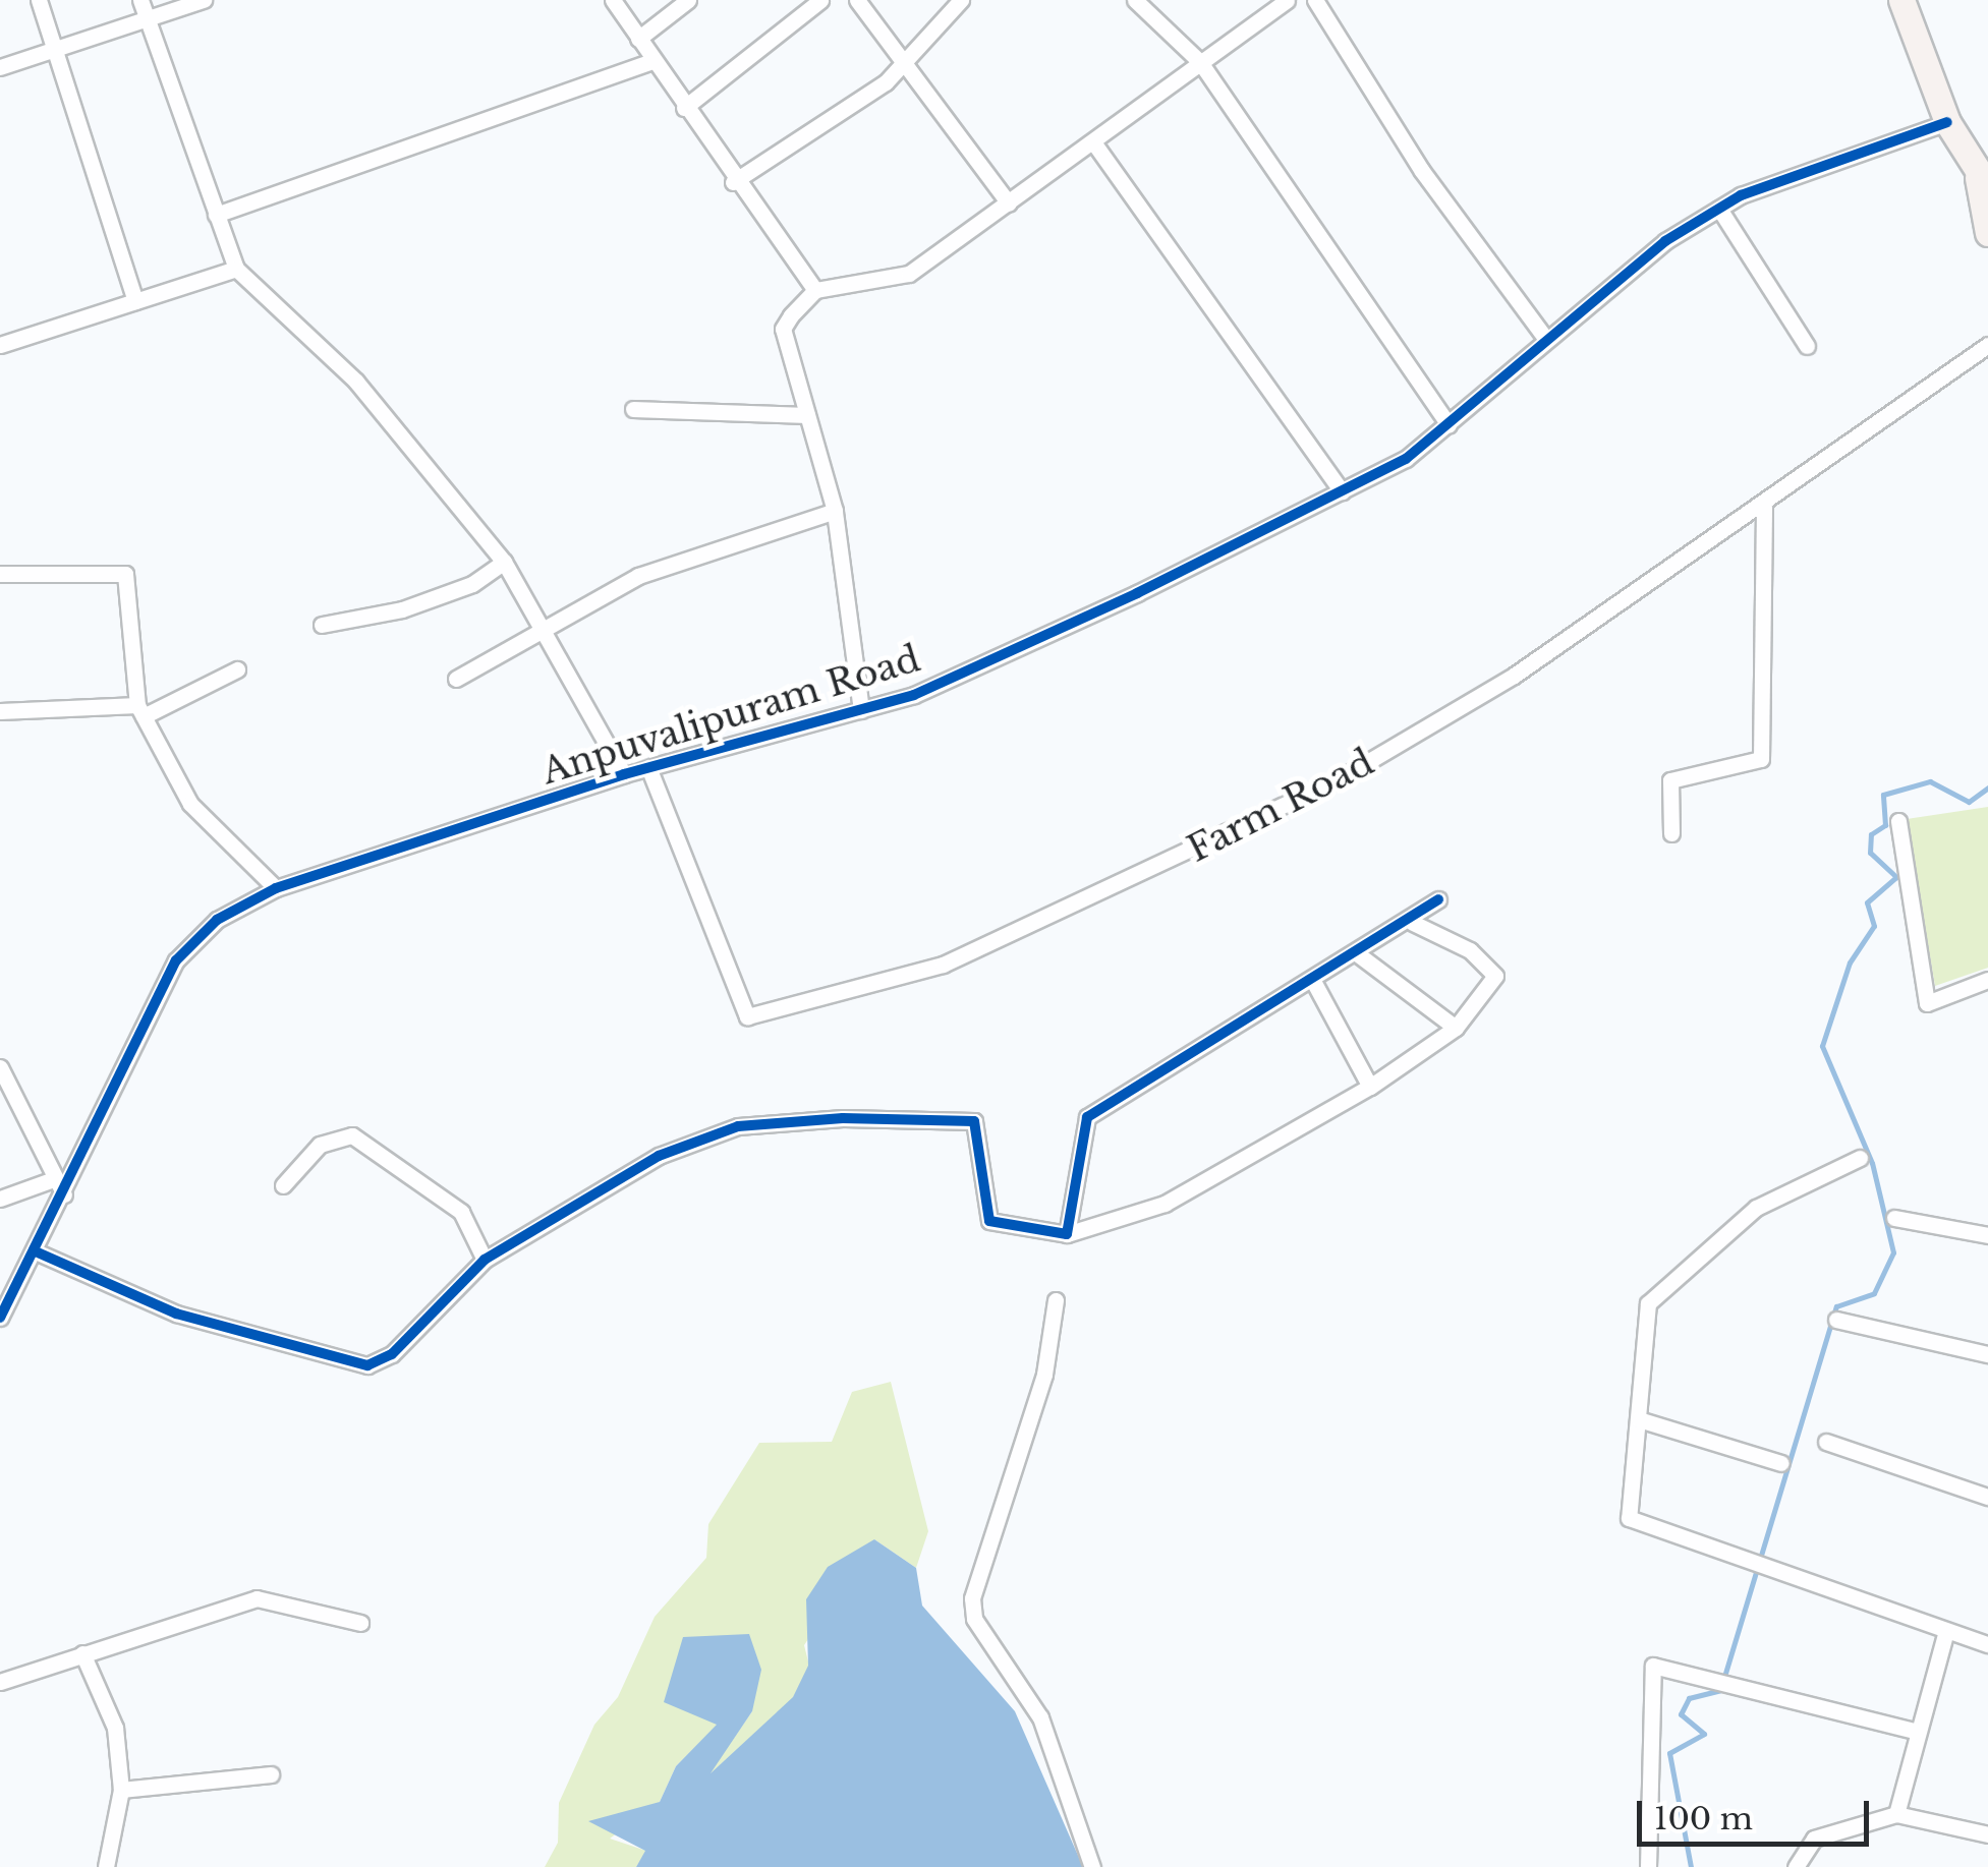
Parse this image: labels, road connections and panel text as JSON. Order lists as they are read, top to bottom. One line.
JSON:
{"streets":{"street":["Anpuvalipuram Road","Farm Road"]},"crossings":[["Anpuvalipuram Road","Farm Road"]],"scale_bar":"100 m"}
